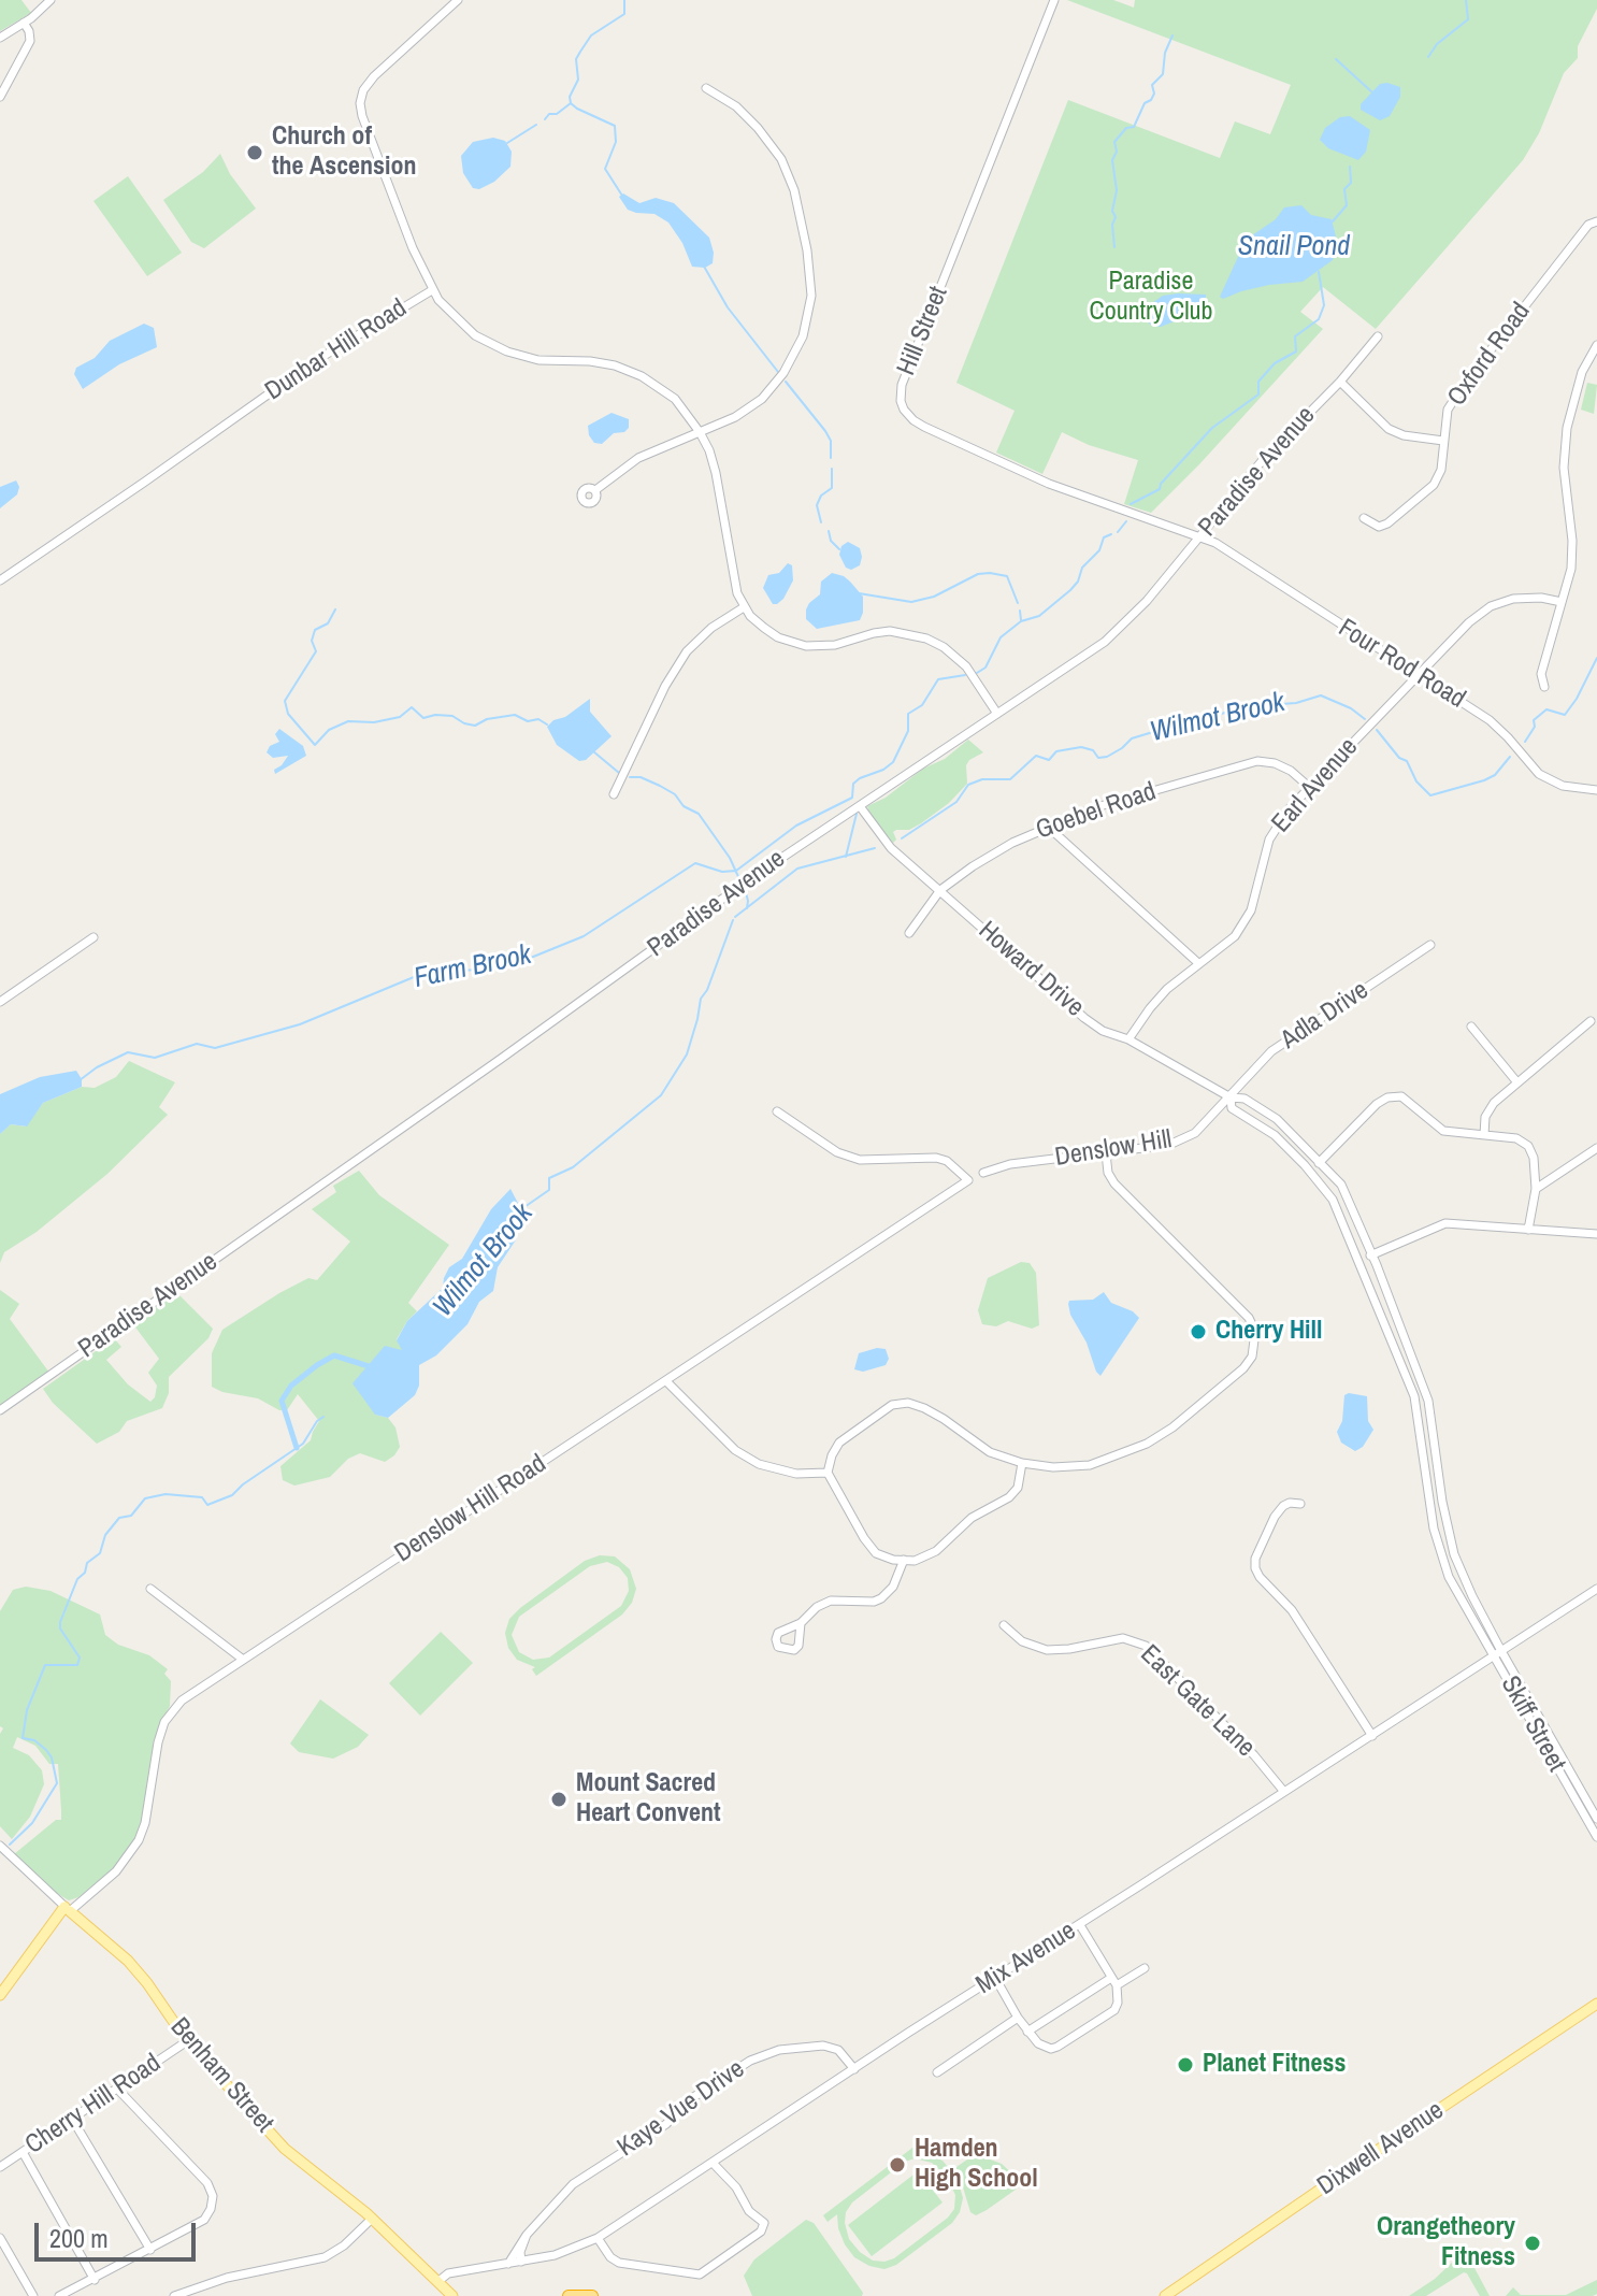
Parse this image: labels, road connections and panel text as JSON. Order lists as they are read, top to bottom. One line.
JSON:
{"streets":{"main road":["Benham Street","Dixwell Avenue"],"street":["Hill Street","Dunbar Hill Road","Oxford Road","Paradise Avenue","Four Rod Road","Earl Avenue","Goebel Road","Howard Drive","Adla Drive","Denslow Hill","Denslow Hill Road","East Gate Lane","Skiff Street","Mix Avenue","Cherry Hill Road","Kaye Vue Drive"]},"crossings":[["Hill Street","Paradise Avenue"],["Hill Street","Four Rod Road"],["Oxford Road","Paradise Avenue"],["Paradise Avenue","Four Rod Road"],["Paradise Avenue","Howard Drive"],["Four Rod Road","Earl Avenue"],["Earl Avenue","Goebel Road"],["Earl Avenue","Howard Drive"],["Goebel Road","Howard Drive"],["Howard Drive","Adla Drive"],["Howard Drive","Denslow Hill"],["Howard Drive","Skiff Street"],["Howard Drive","Mix Avenue"],["Adla Drive","Denslow Hill"],["Denslow Hill Road","Benham Street"],["East Gate Lane","Mix Avenue"],["Skiff Street","Mix Avenue"],["Mix Avenue","Benham Street"],["Mix Avenue","Kaye Vue Drive"],["Benham Street","Cherry Hill Road"]],"water":["Snail Pond","Wilmot Brook","Farm Brook"],"parks":["Paradise Country Club"],"places":["Church of the Ascension","Cherry Hill","Mount Sacred Heart Convent","Planet Fitness","Hamden High School","Orangetheory Fitness"],"scale_bar":"200 m"}
